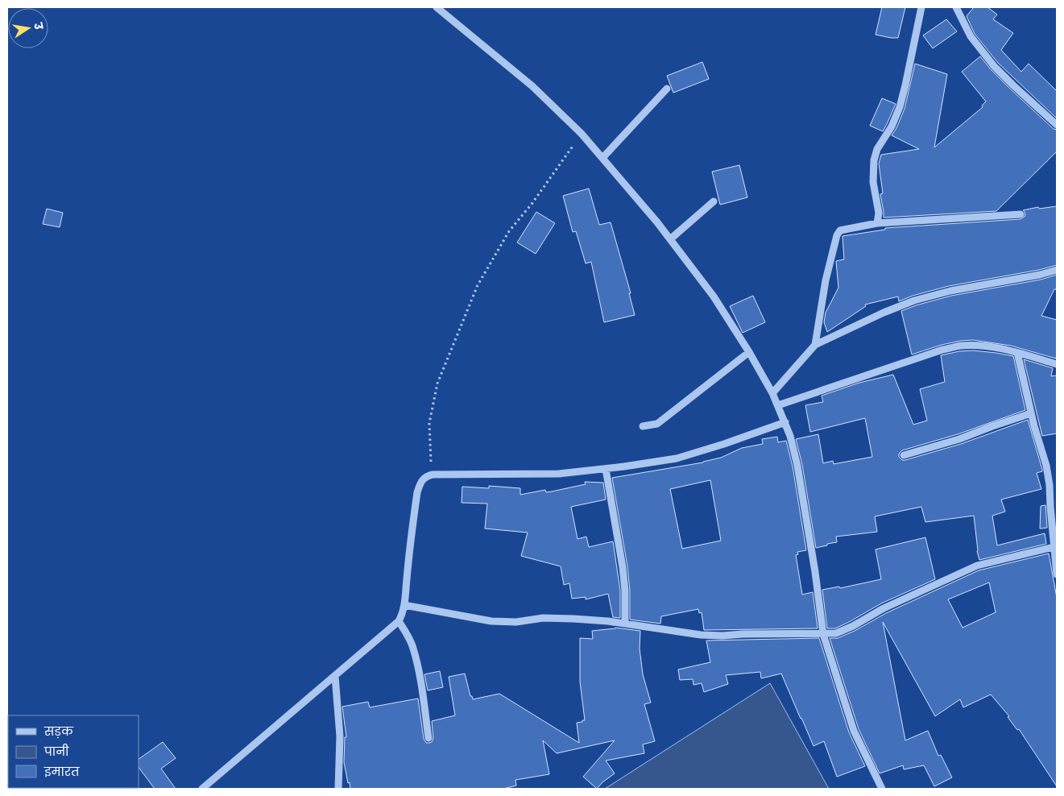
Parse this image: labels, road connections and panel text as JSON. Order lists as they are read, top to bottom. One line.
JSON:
{"legend":["सड़क","पानी","इमारत"],"north":"right"}
